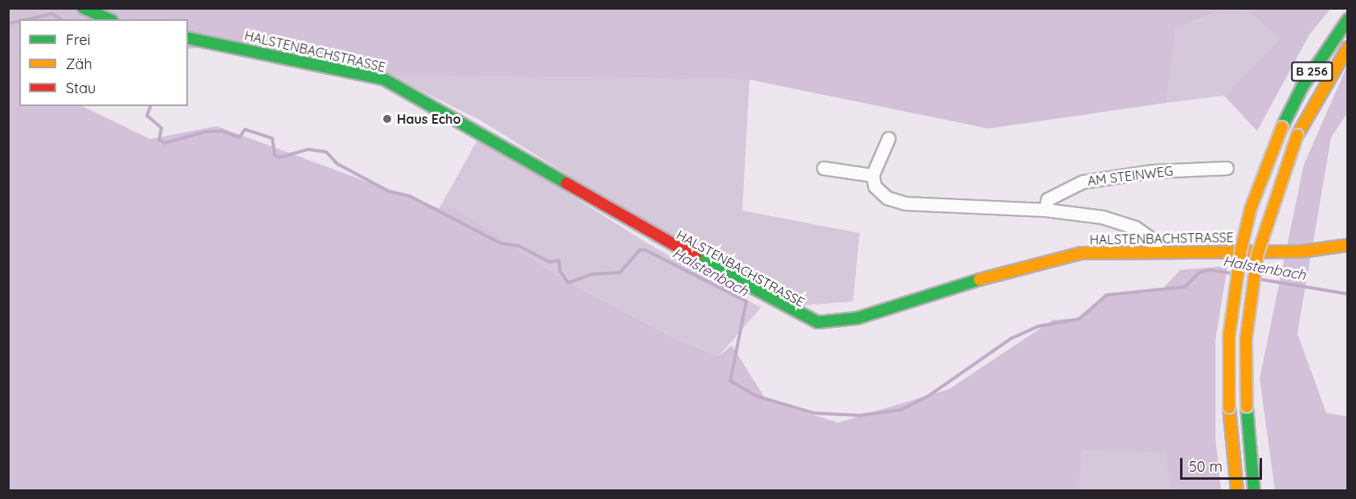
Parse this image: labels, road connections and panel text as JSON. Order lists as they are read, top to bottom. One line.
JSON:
{"streets":{"main road":["HALSTENBACHSTRASSE","B 256"],"street":["AM STEINWEG"]},"water":["Halstenbach"],"places":["Haus Echo"],"legend":["Frei","Zäh","Stau"],"scale_bar":"50 m"}
